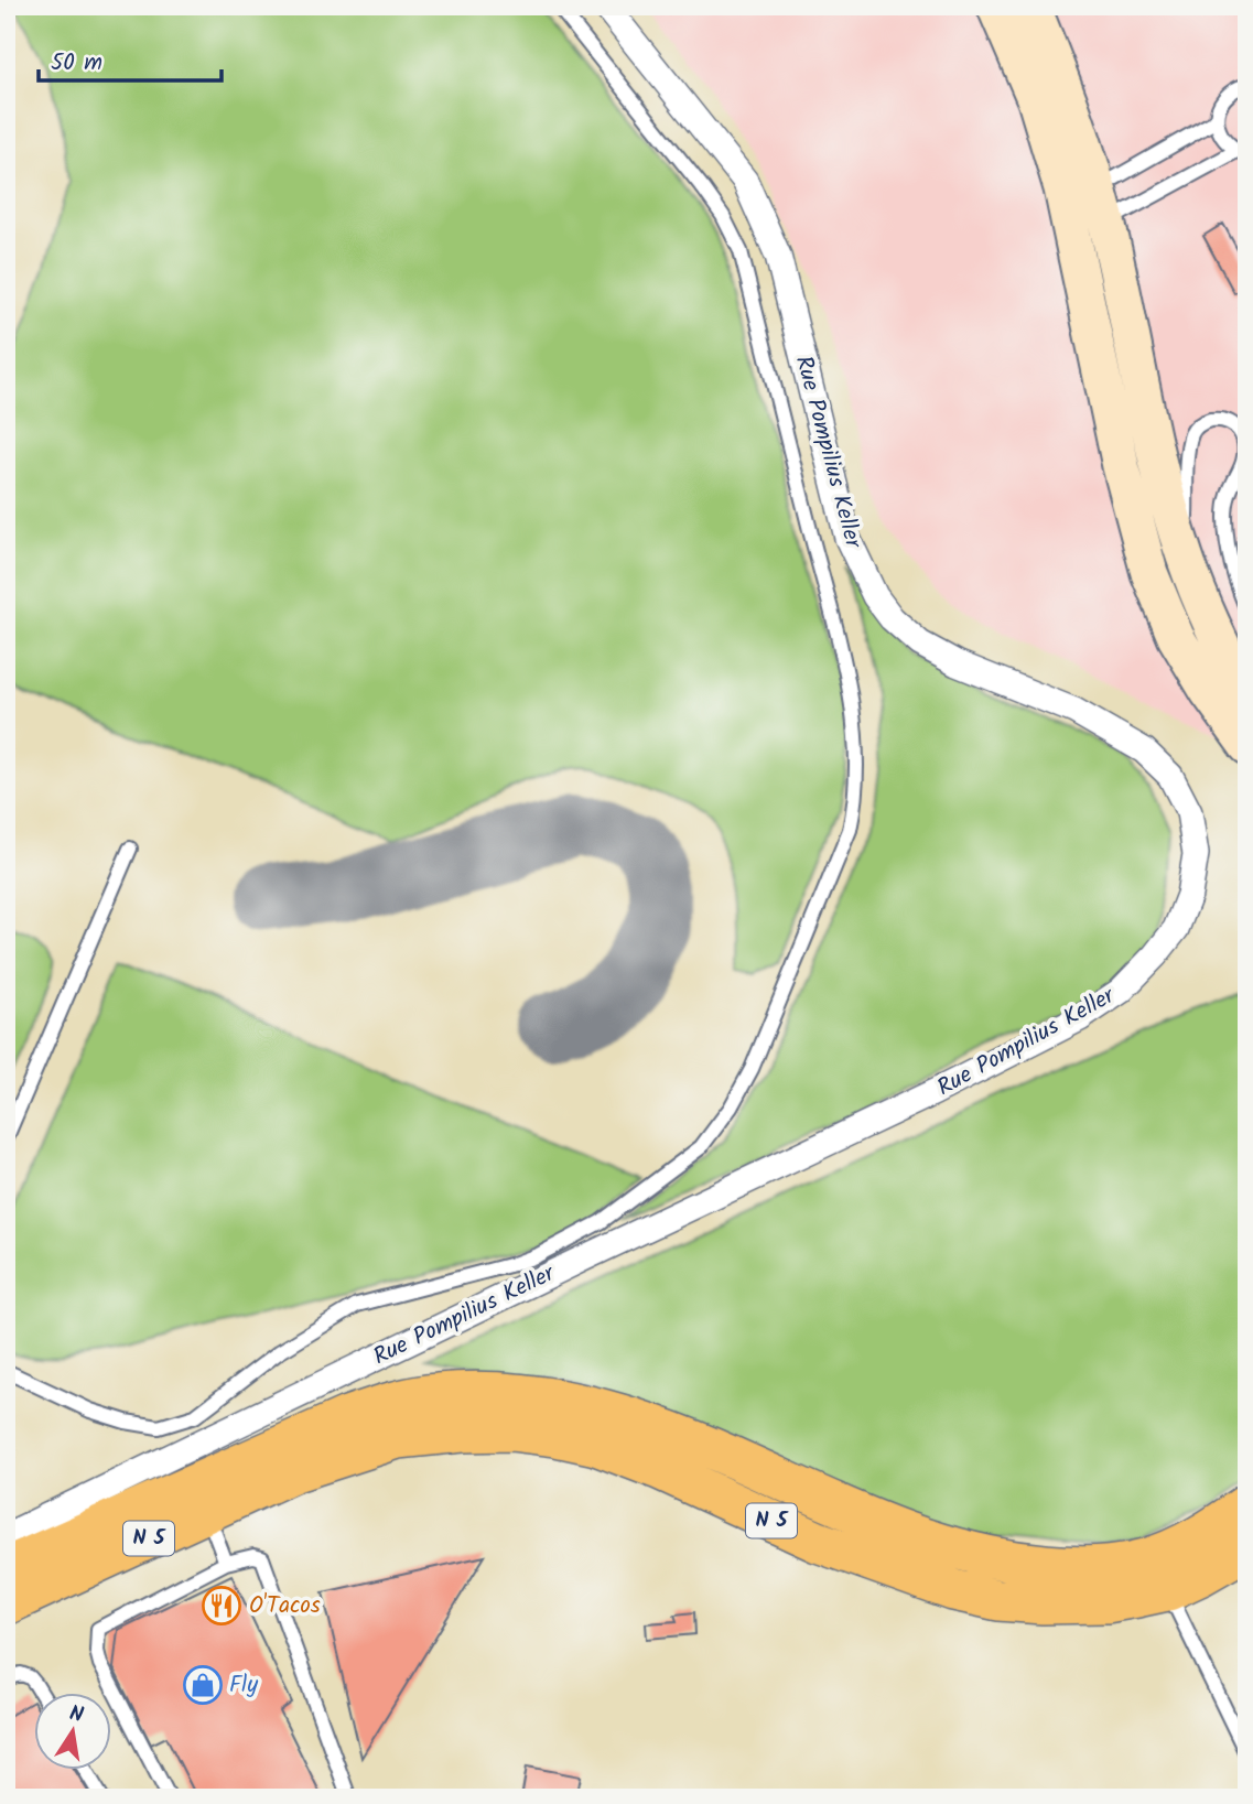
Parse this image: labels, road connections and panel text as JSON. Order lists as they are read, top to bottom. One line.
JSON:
{"streets":{"main road":["N 5"],"street":["Rue Pompilius Keller"]},"places":{"restaurant":["O'Tacos"],"shop":["Fly"]},"scale_bar":"50 m","north":"top"}
